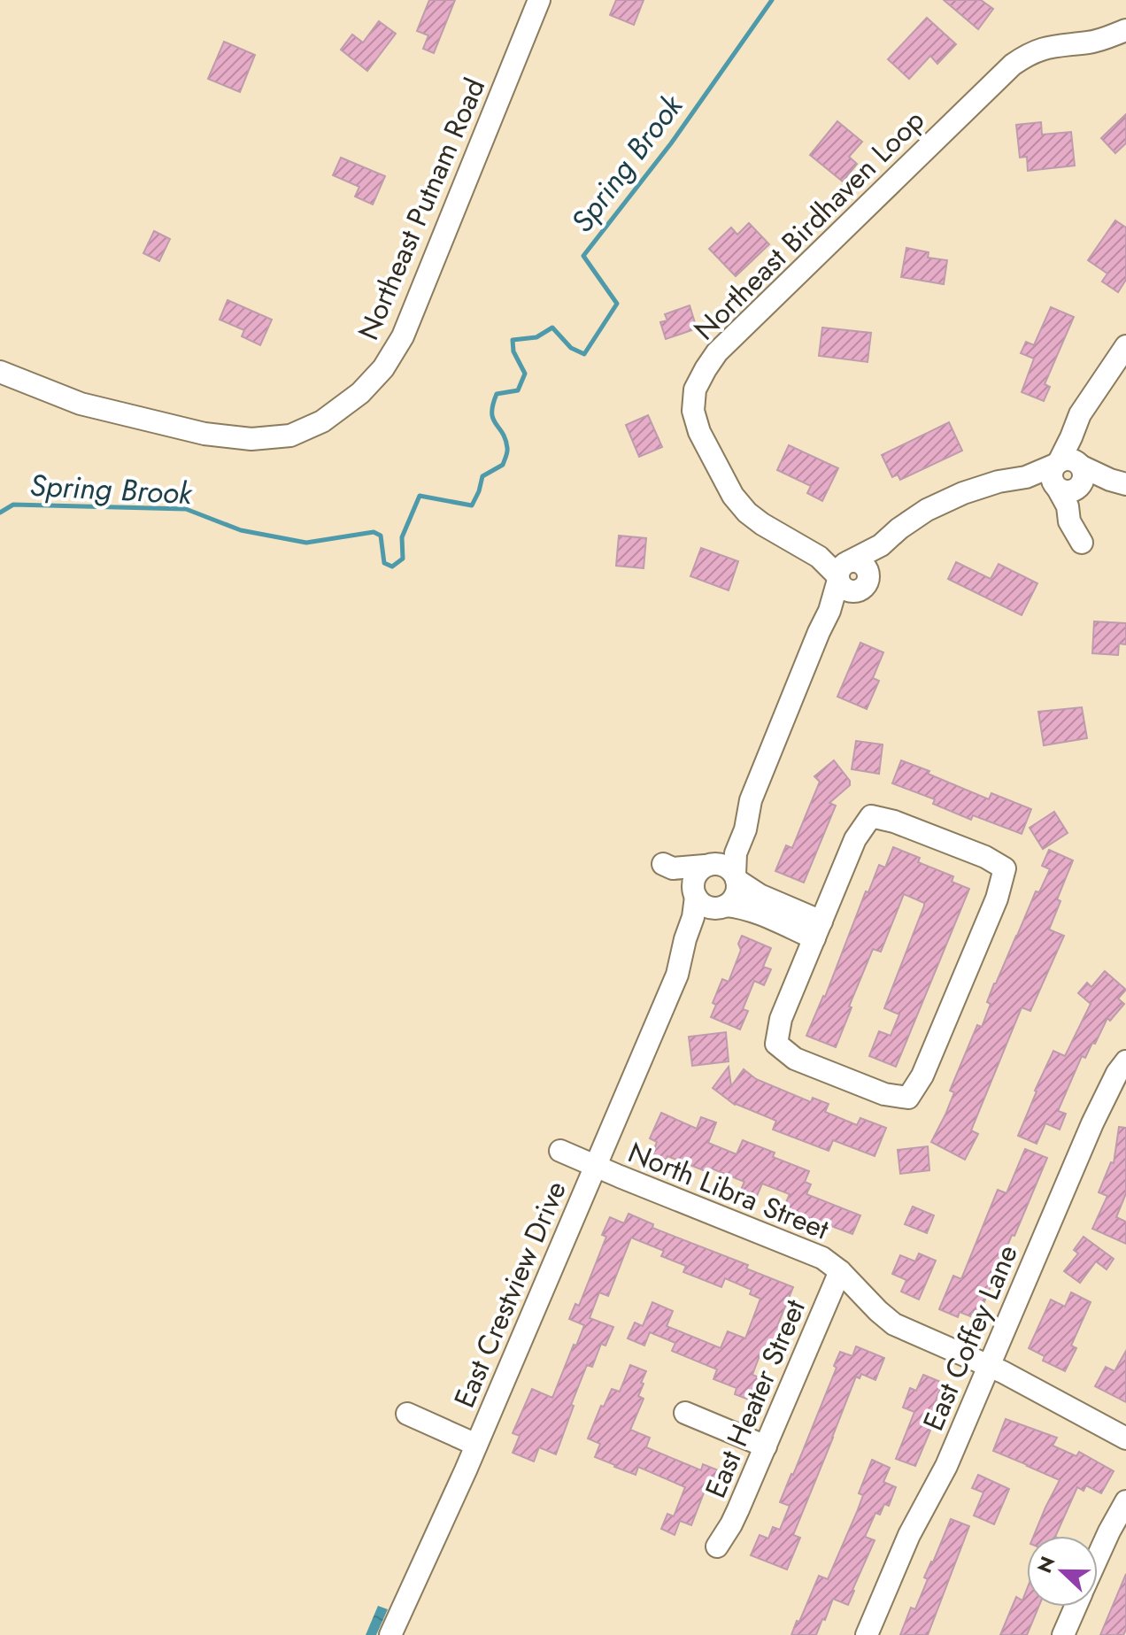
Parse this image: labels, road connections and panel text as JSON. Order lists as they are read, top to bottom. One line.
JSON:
{"streets":{"street":["Northeast Putnam Road","Northeast Birdhaven Loop","North Libra Street","East Crestview Drive","East Coffey Lane","East Heater Street"]},"crossings":[["North Libra Street","East Crestview Drive"],["North Libra Street","East Coffey Lane"],["North Libra Street","East Heater Street"]],"water":["Spring Brook"],"north":"left"}
